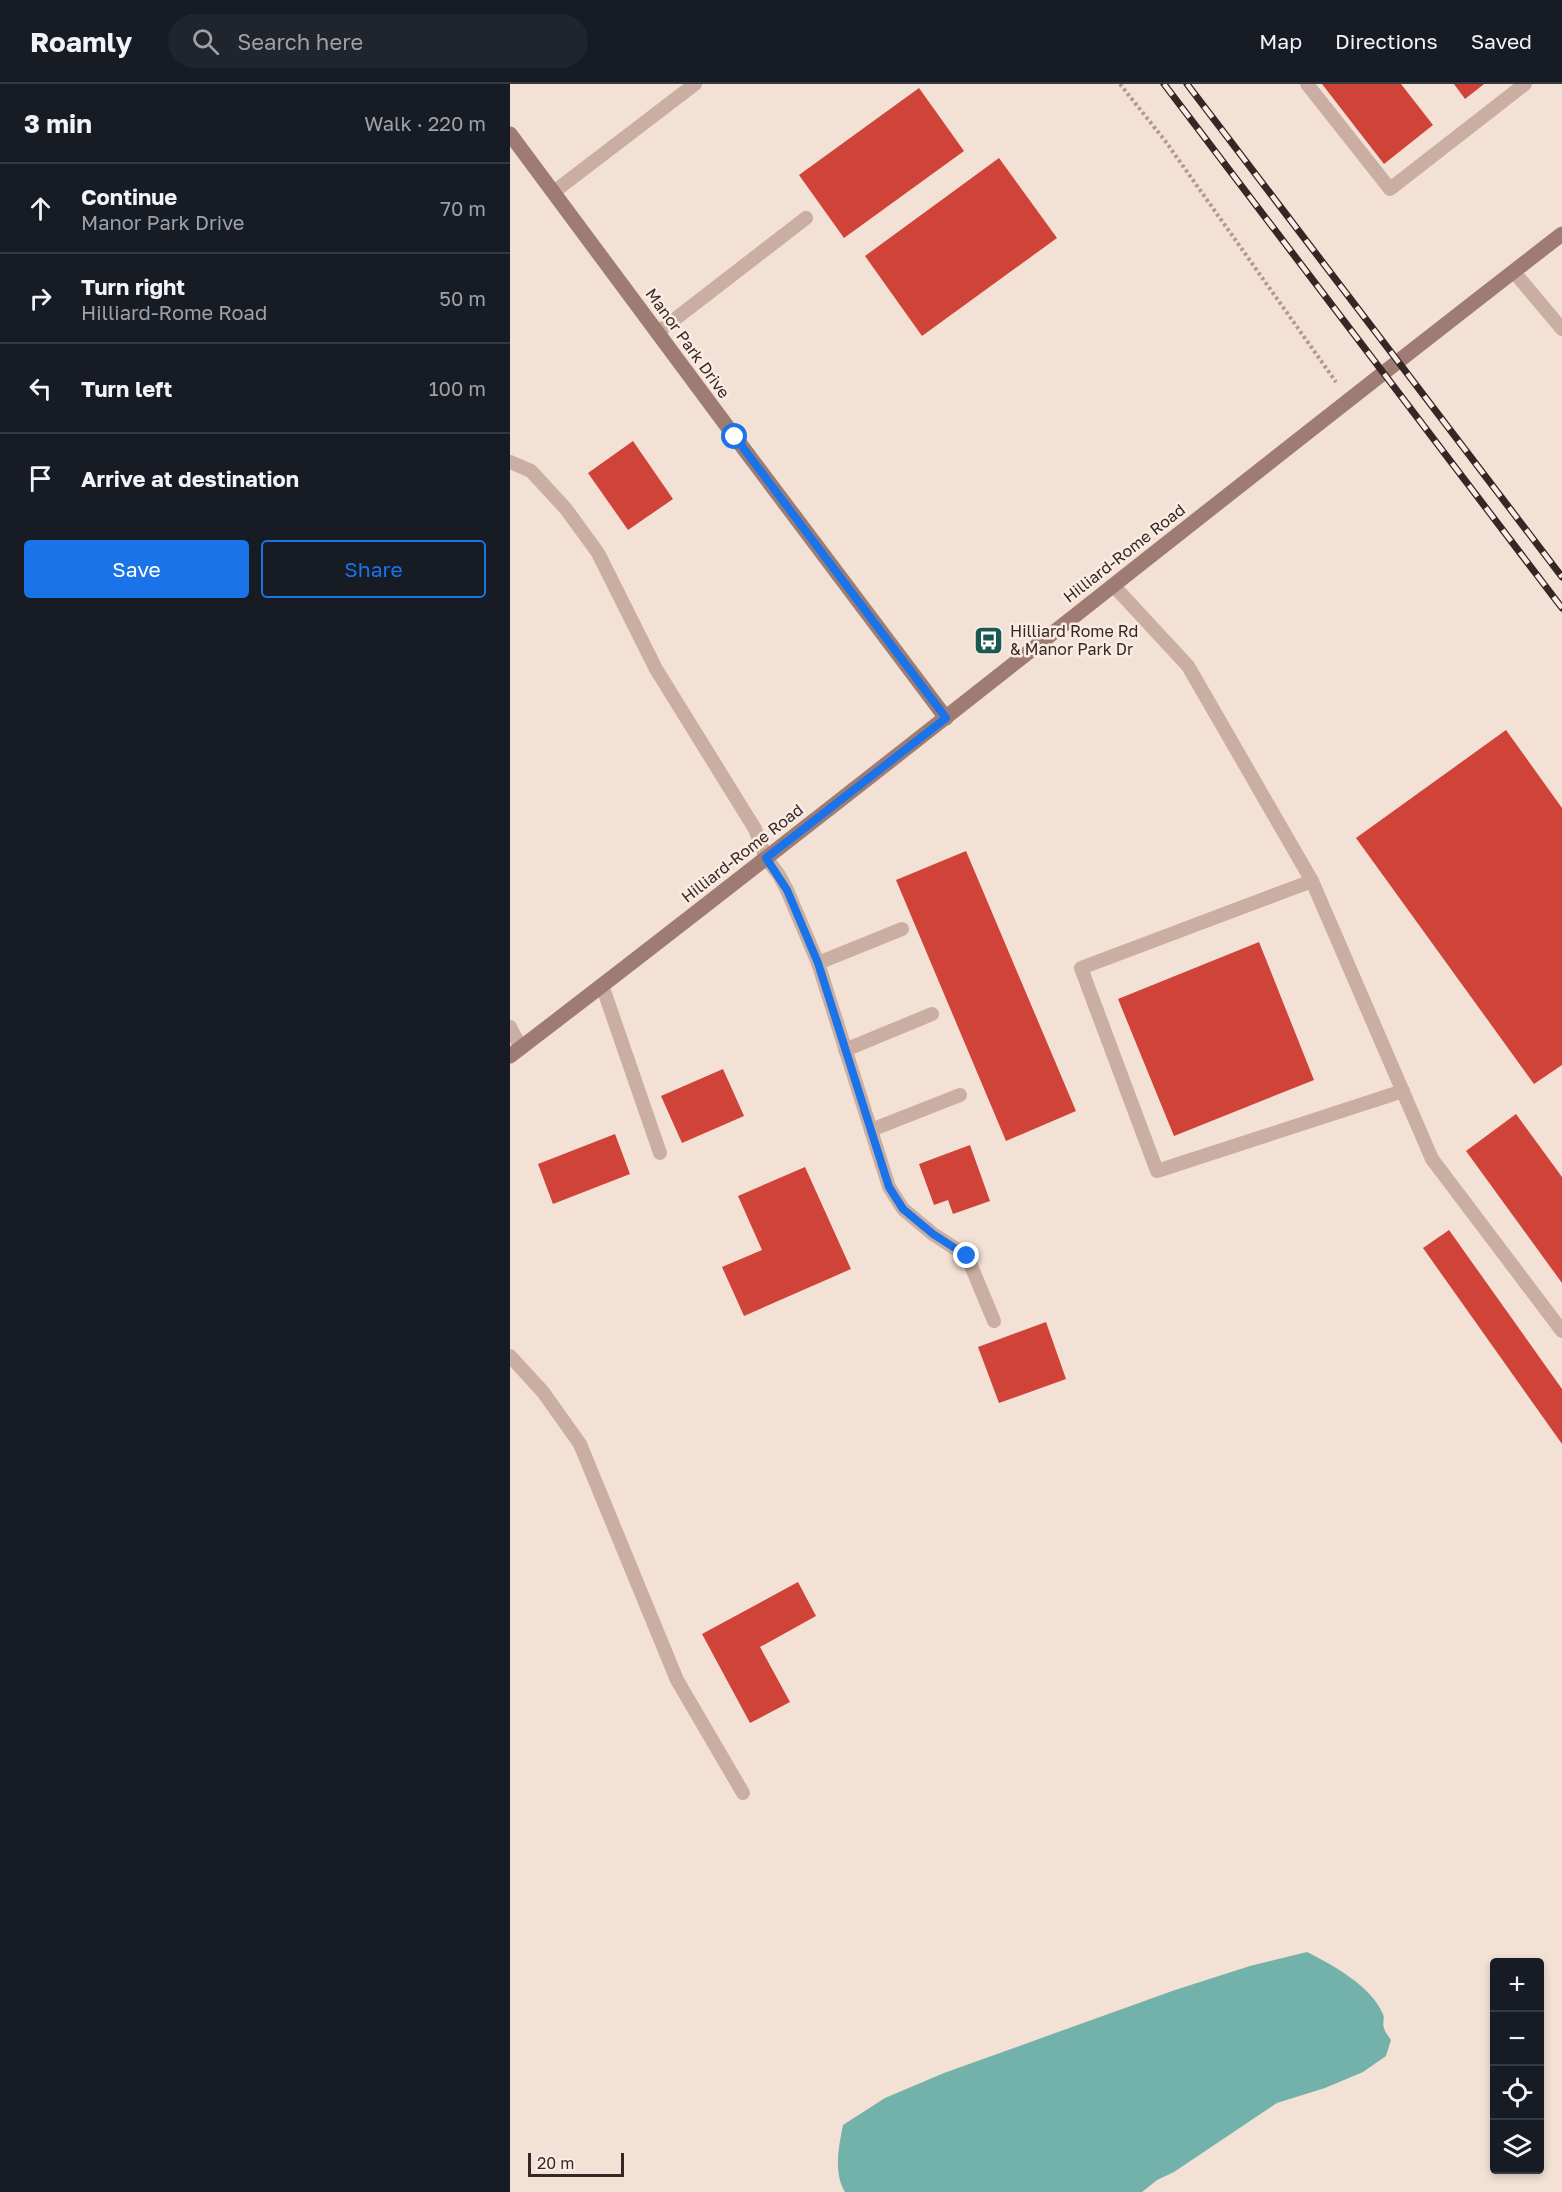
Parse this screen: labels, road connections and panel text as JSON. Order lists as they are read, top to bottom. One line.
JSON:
{"streets":{"main road":["Manor Park Drive","Hilliard-Rome Road"]},"crossings":[["Manor Park Drive","Hilliard-Rome Road"]],"places":{"bus stop":["Hilliard Rome Rd & Manor Park Dr"]},"scale_bar":"20 m","page":{"header":"Roamly","search":"Search here","nav":["Map","Directions","Saved"],"heading":["3 min","Walk · 220 m"],"list":[["Continue","Manor Park Drive","70 m"],["Turn right","Hilliard-Rome Road","50 m"],["Turn left","100 m"],"Arrive at destination"],"buttons":["Save","Share"],"map_buttons":["+","−"],"scale":"20 m"}}
